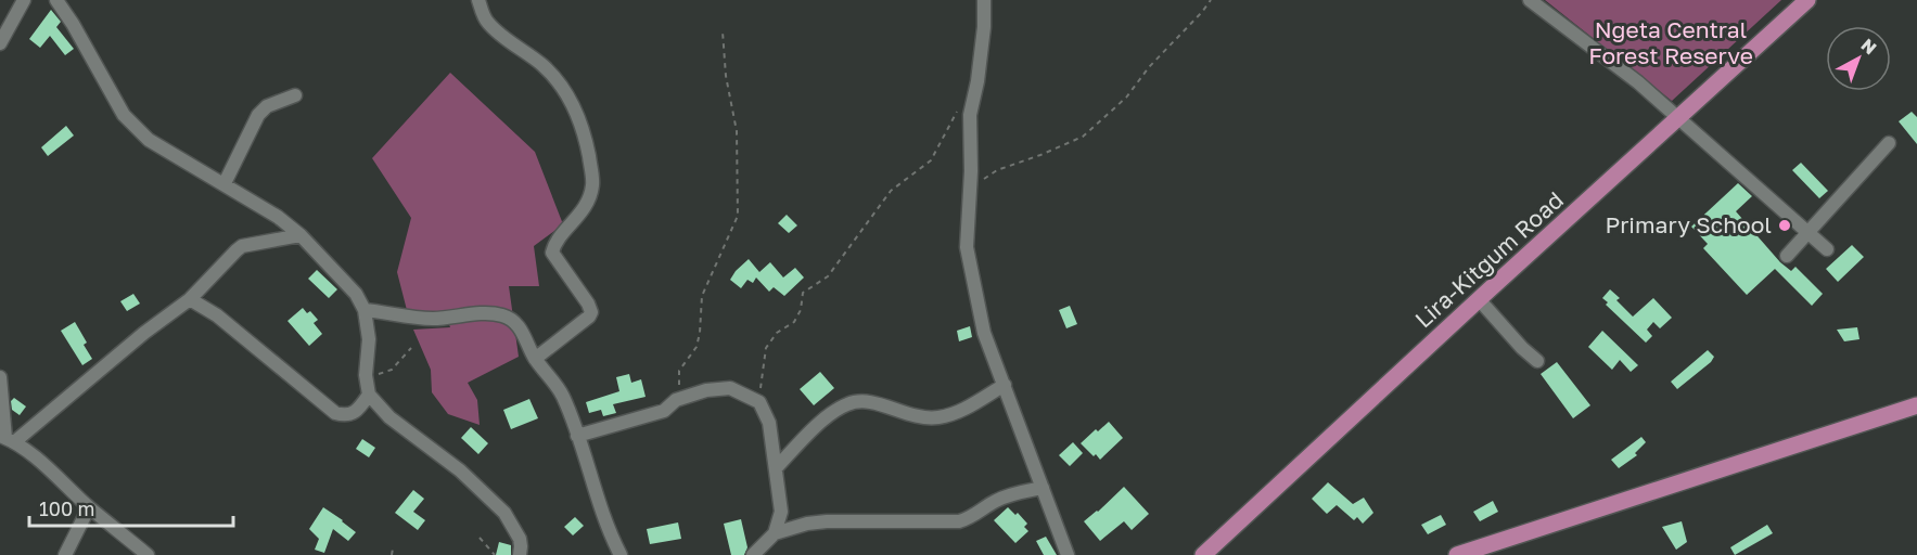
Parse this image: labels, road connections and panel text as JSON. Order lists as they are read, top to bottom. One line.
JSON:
{"streets":{"main road":["Lira-Kitgum Road"]},"parks":["Ngeta Central Forest Reserve"],"places":["Primary School"],"scale_bar":"100 m","north":"top right"}
